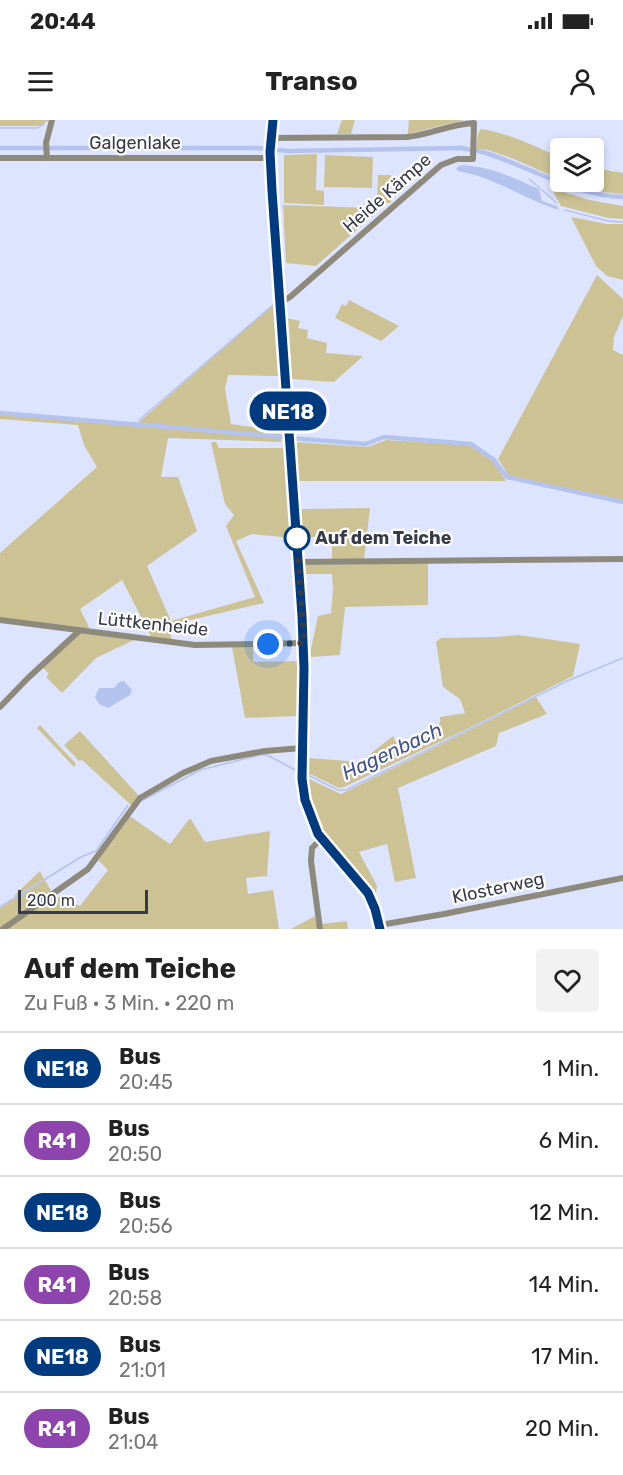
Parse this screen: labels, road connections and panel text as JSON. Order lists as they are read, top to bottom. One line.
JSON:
{"streets":{"street":["Galgenlake","Heide Kämpe","Lüttkenheide","Klosterweg"]},"crossings":[["Galgenlake","Heide Kämpe"]],"water":["Hagenbach"],"places":["Auf dem Teiche"],"lines":["bus line NE18"],"scale_bar":"200 m","page":{"status":"20:44","header":"Transo","on_map":"NE18","scale":"200 m","heading":["Auf dem Teiche","Zu Fuß · 3 Min. · 220 m"],"list":[{"mark":"NE18","name":"Bus","note":"20:45","value":"1 Min."},{"mark":"R41","name":"Bus","note":"20:50","value":"6 Min."},{"mark":"NE18","name":"Bus","note":"20:56","value":"12 Min."},{"mark":"R41","name":"Bus","note":"20:58","value":"14 Min."},{"mark":"NE18","name":"Bus","note":"21:01","value":"17 Min."},{"mark":"R41","name":"Bus","note":"21:04","value":"20 Min."}]}}
